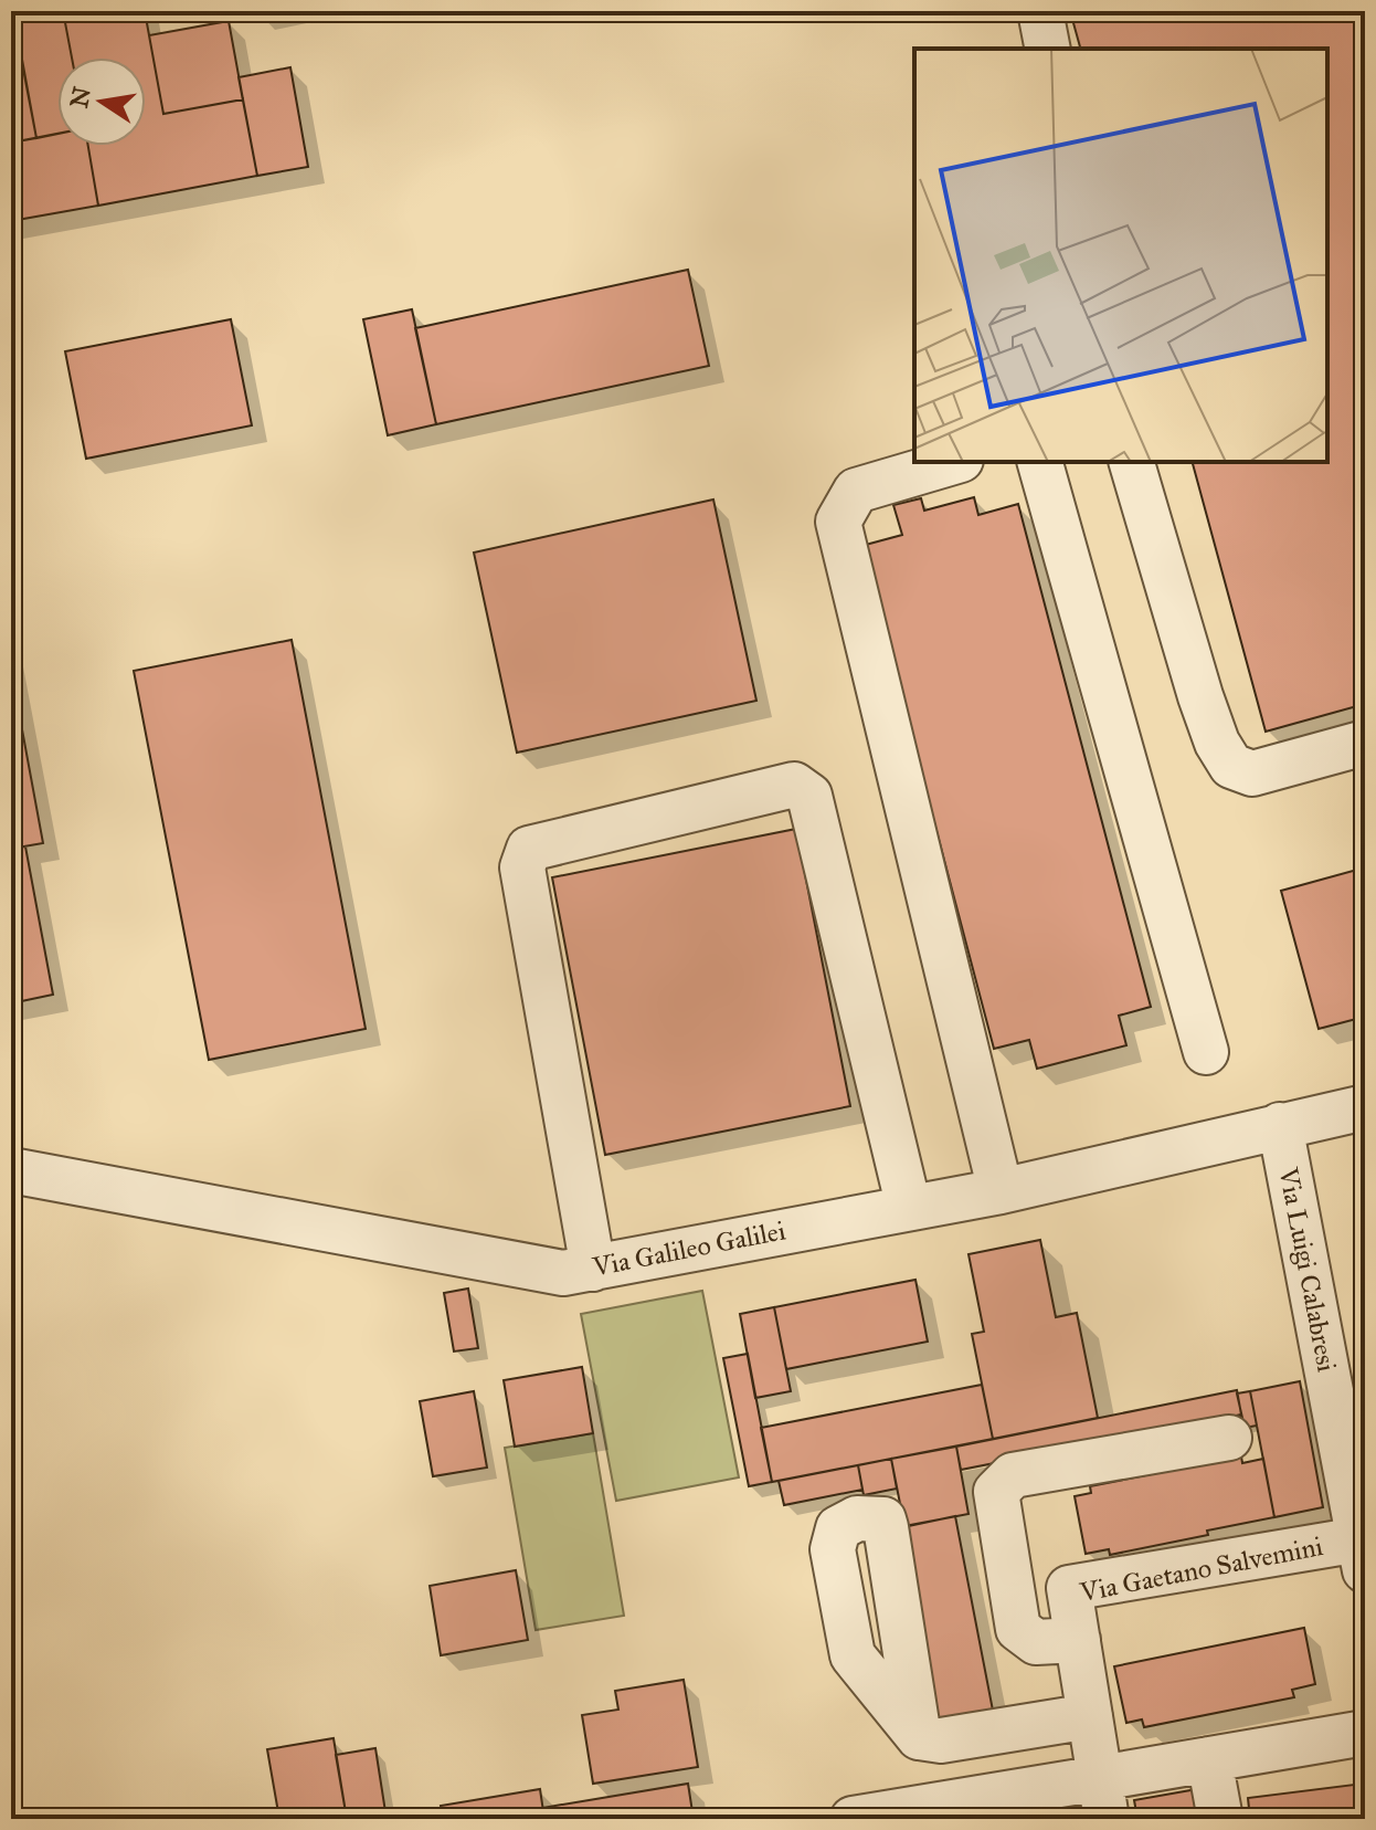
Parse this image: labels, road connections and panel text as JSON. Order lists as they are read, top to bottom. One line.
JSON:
{"streets":{"street":["Via Galileo Galilei","Via Luigi Calabresi","Via Gaetano Salvemini"]},"crossings":[["Via Galileo Galilei","Via Luigi Calabresi"],["Via Luigi Calabresi","Via Gaetano Salvemini"]],"north":"left"}
